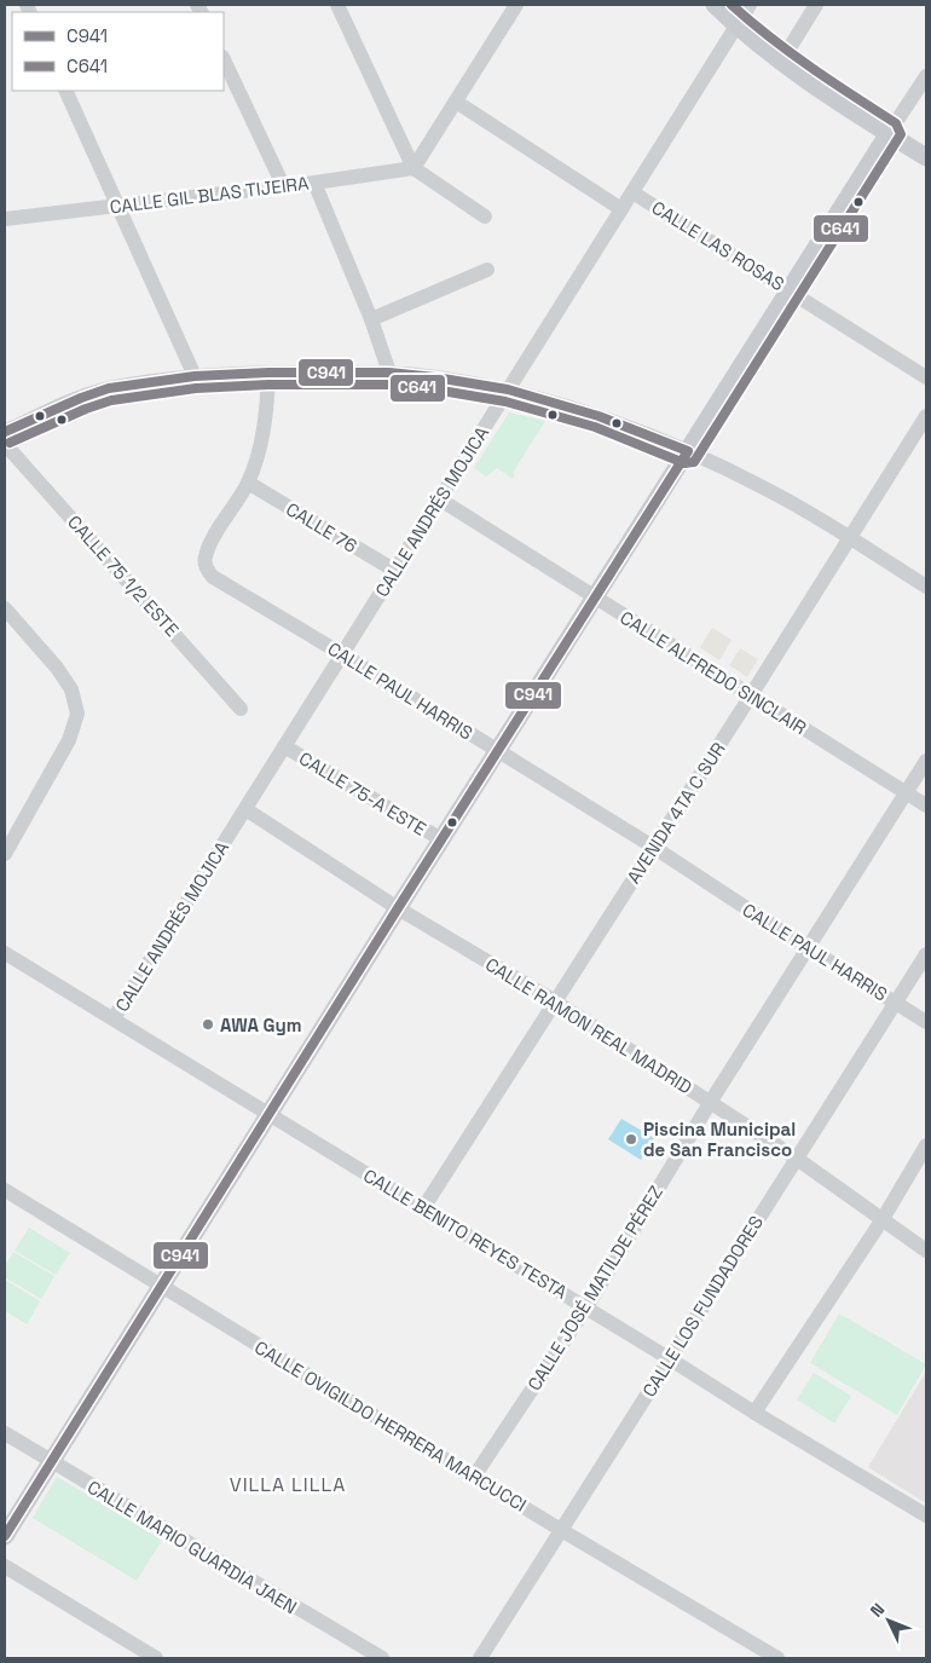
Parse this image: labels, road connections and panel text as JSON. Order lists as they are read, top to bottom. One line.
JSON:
{"streets":{"street":["CALLE GIL BLAS TIJEIRA","CALLE LAS ROSAS","CALLE ANDRÉS MOJICA","CALLE 76","CALLE 75 1/2 ESTE","CALLE ALFREDO SINCLAIR","CALLE PAUL HARRIS","CALLE 75-A ESTE","AVENIDA 4TA C SUR","CALLE RAMON REAL MADRID","CALLE BENITO REYES TESTA","CALLE JOSÉ MATILDE PÉREZ","CALLE LOS FUNDADORES","CALLE OVIGILDO HERRERA MARCUCCI","CALLE MARIO GUARDIA JAEN"]},"crossings":[["CALLE LAS ROSAS","CALLE ANDRÉS MOJICA"],["CALLE ANDRÉS MOJICA","CALLE 76"],["CALLE ANDRÉS MOJICA","CALLE ALFREDO SINCLAIR"],["CALLE ANDRÉS MOJICA","CALLE PAUL HARRIS"],["CALLE ANDRÉS MOJICA","CALLE 75-A ESTE"],["CALLE ANDRÉS MOJICA","CALLE RAMON REAL MADRID"],["CALLE ANDRÉS MOJICA","CALLE BENITO REYES TESTA"],["CALLE 76","CALLE PAUL HARRIS"],["CALLE ALFREDO SINCLAIR","AVENIDA 4TA C SUR"],["CALLE ALFREDO SINCLAIR","CALLE JOSÉ MATILDE PÉREZ"],["CALLE PAUL HARRIS","AVENIDA 4TA C SUR"],["CALLE PAUL HARRIS","CALLE JOSÉ MATILDE PÉREZ"],["CALLE PAUL HARRIS","CALLE LOS FUNDADORES"],["AVENIDA 4TA C SUR","CALLE RAMON REAL MADRID"],["AVENIDA 4TA C SUR","CALLE BENITO REYES TESTA"],["CALLE RAMON REAL MADRID","CALLE JOSÉ MATILDE PÉREZ"],["CALLE RAMON REAL MADRID","CALLE LOS FUNDADORES"],["CALLE BENITO REYES TESTA","CALLE JOSÉ MATILDE PÉREZ"],["CALLE BENITO REYES TESTA","CALLE LOS FUNDADORES"],["CALLE JOSÉ MATILDE PÉREZ","CALLE OVIGILDO HERRERA MARCUCCI"],["CALLE LOS FUNDADORES","CALLE OVIGILDO HERRERA MARCUCCI"]],"districts":["VILLA LILLA"],"places":["AWA Gym","Piscina Municipal de San Francisco"],"lines":["transit line C641","transit line C941"],"legend":["C941","C641"],"north":"top left"}
